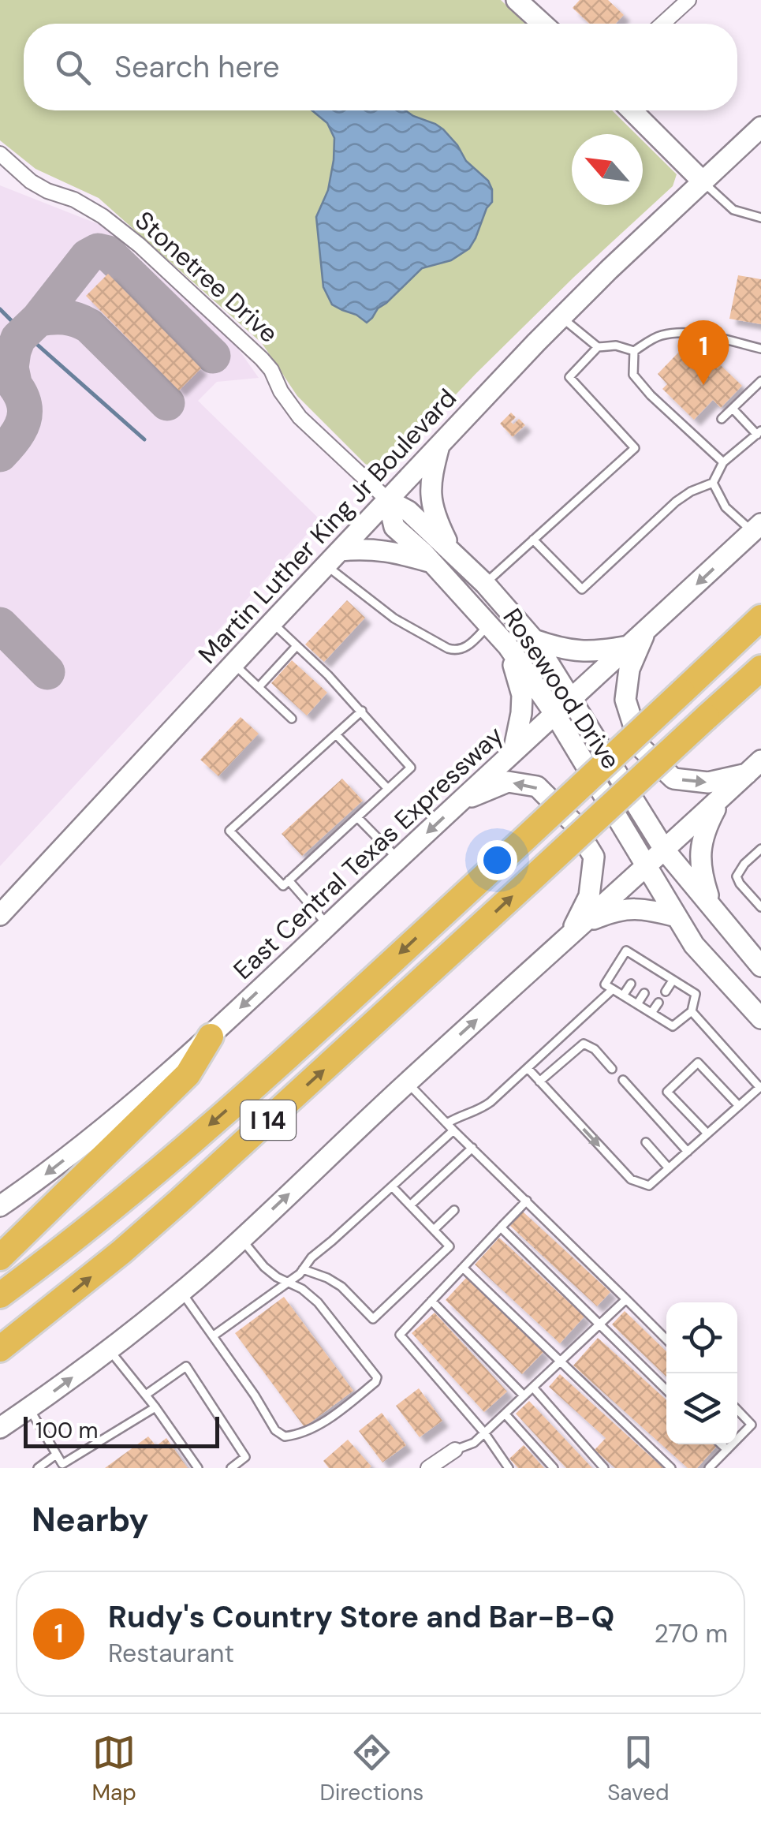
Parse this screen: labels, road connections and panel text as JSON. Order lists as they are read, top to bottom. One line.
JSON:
{"streets":{"highway":["I 14"],"main road":["Martin Luther King Jr Boulevard","Rosewood Drive","East Central Texas Expressway"],"street":["Stonetree Drive"]},"crossings":[["Stonetree Drive","Martin Luther King Jr Boulevard"],["Stonetree Drive","Rosewood Drive"],["Martin Luther King Jr Boulevard","Rosewood Drive"],["Rosewood Drive","East Central Texas Expressway"]],"scale_bar":"100 m","north":"top left","page":{"search":"Search here","pins":"1","scale":"100 m","heading":"Nearby","list":[{"mark":"1","name":"Rudy's Country Store and Bar-B-Q","note":"Restaurant","value":"270 m"}],"nav":["Map","Directions","Saved"]}}
